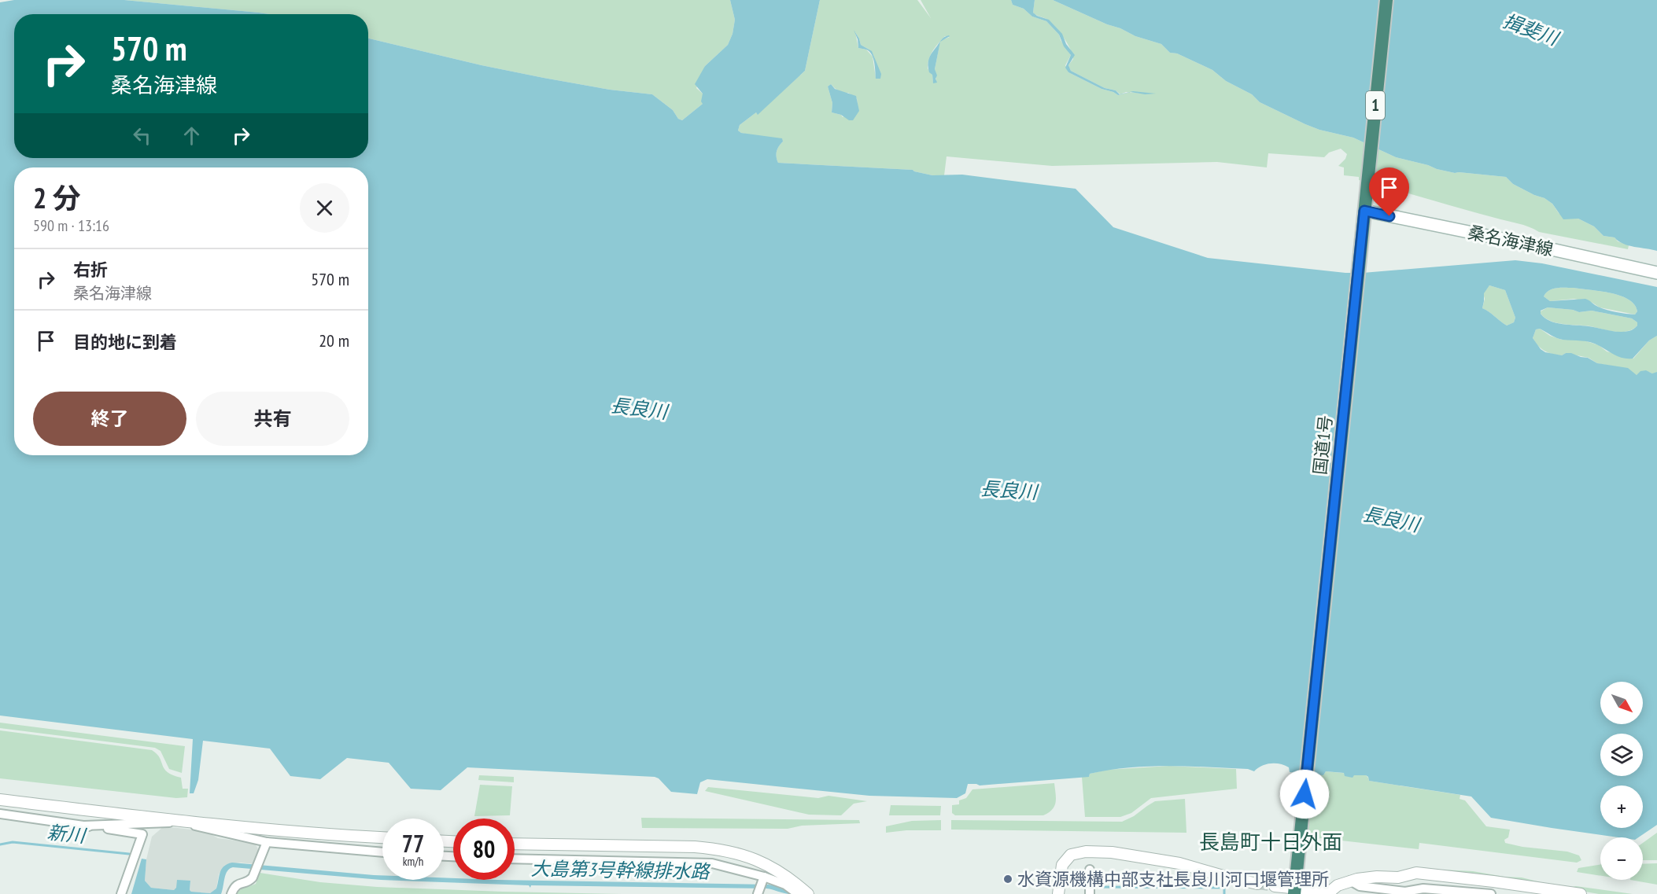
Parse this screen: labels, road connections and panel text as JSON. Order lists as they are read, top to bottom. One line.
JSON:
{"streets":{"highway":["1","国道1号"],"main road":["桑名海津線"]},"crossings":[["桑名海津線","国道1号"]],"districts":["長島町十日外面"],"water":["揖斐川","長良川","新川","大島第3号幹線排水路"],"places":["水資源機構中部支社長良川河口堰管理所"],"north":"bottom right","page":{"turn":["570 m","桑名海津線"],"heading":["2 分","590 m · 13:16"],"list":[{"name":"右折","note":"桑名海津線","value":"570 m"},{"name":"目的地に到着","value":"20 m"}],"buttons":["終了","共有"],"map_buttons":["+","−"],"speed":"77 km/h","limit":"80"}}
